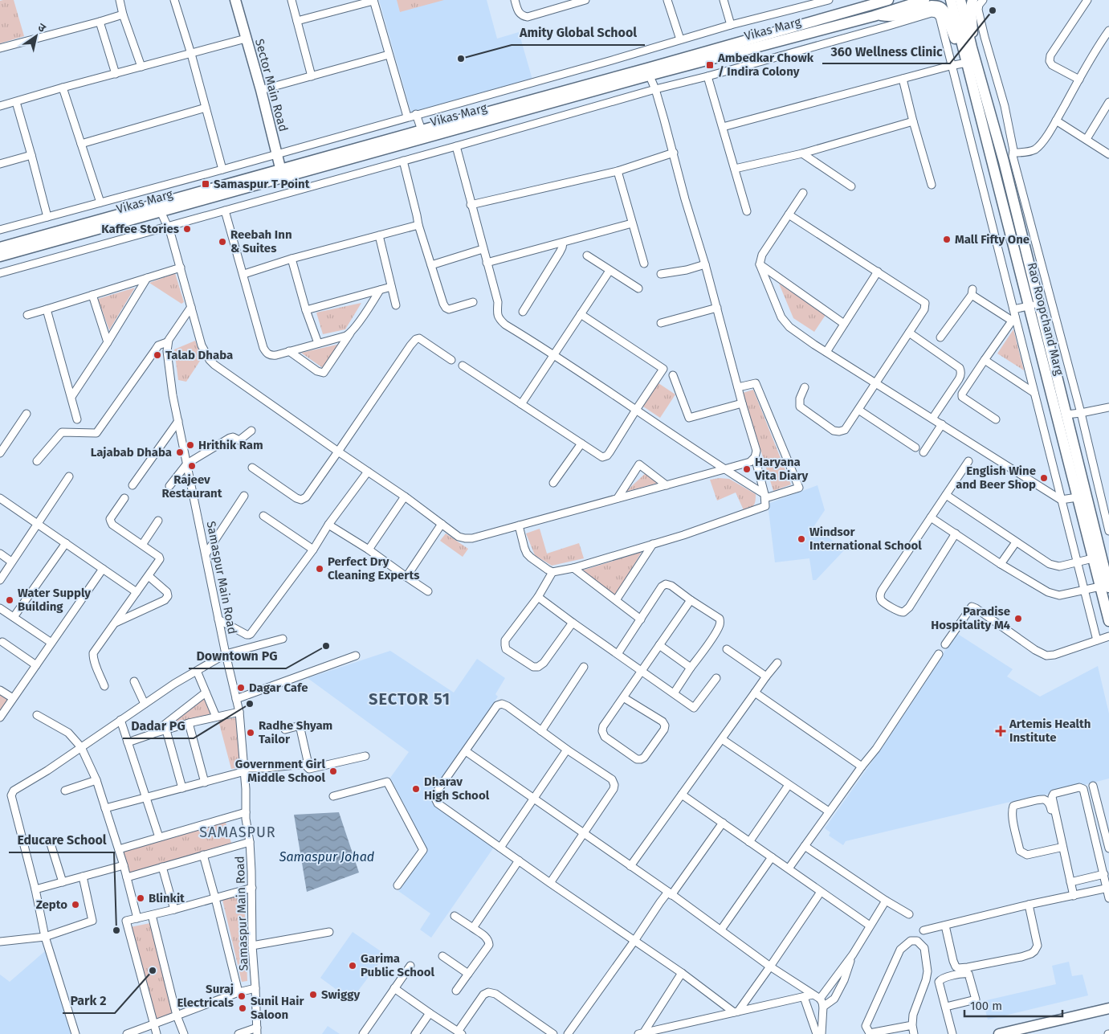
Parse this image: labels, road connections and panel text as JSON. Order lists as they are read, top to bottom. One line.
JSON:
{"streets":{"main road":["Vikas Marg","Sector Main Road","Rao Roopchand Marg"],"street":["Samaspur Main Road"]},"crossings":[["Vikas Marg","Sector Main Road"]],"districts":["SECTOR 51","SAMASPUR"],"water":["Samaspur Johad"],"places":{"other":["360 Wellness Clinic","Amity Global School","Kaffee Stories","Mall Fifty One","Reebah Inn & Suites","Talab Dhaba","Hrithik Ram","Lajabab Dhaba","Rajeev Restaurant","Haryana Vita Diary","English Wine and Beer Shop","Windsor International School","Perfect Dry Cleaning Experts","Water Supply Building","Paradise Hospitality M4","Downtown PG","Dagar Cafe","Dadar PG","Radhe Shyam Tailor","Government Girl Middle School","Dharav High School","Blinkit","Zepto","Educare School","Garima Public School","Park 2","Swiggy","Suraj Electricals","Sunil Hair Saloon"],"transit":["Ambedkar Chowk / Indira Colony","Samaspur T Point"],"health":["Artemis Health Institute"]},"scale_bar":"100 m","north":"top right"}
